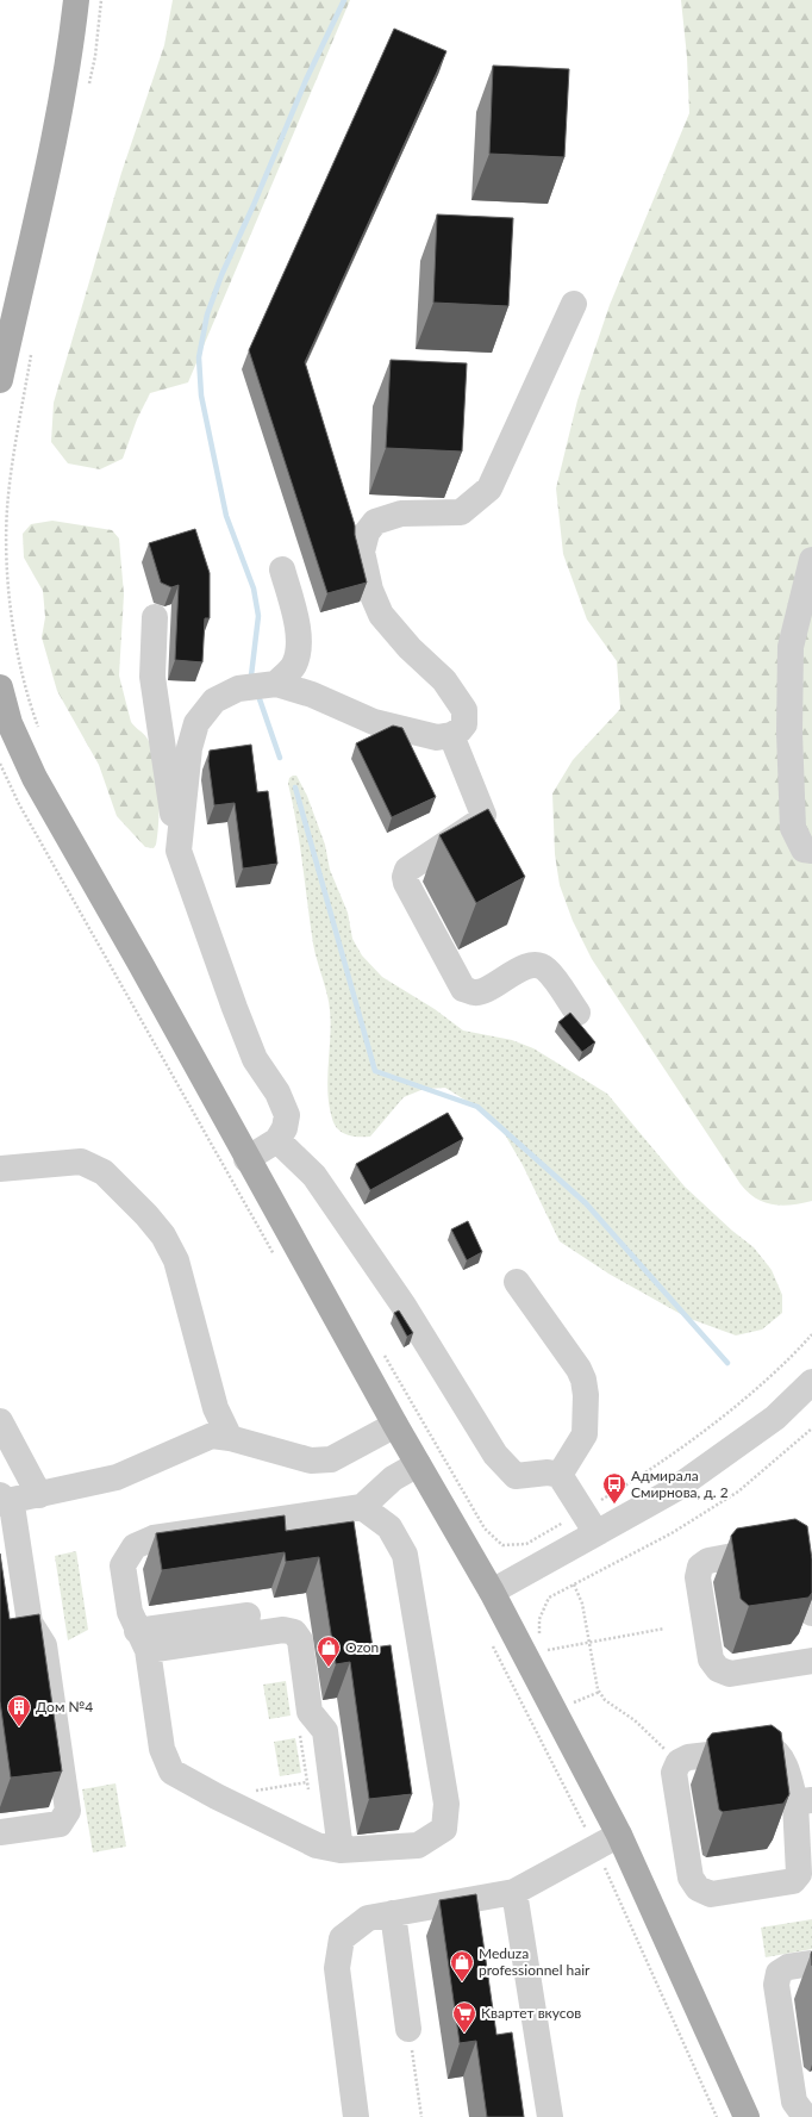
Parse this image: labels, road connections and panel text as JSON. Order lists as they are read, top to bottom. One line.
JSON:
{"places":{"bus stop":["Адмирала Смирнова, д. 2"],"shop":["Ozon","Meduza professionnel hair"],"building":["Дом №4"],"supermarket":["Квартет вкусов"]}}
